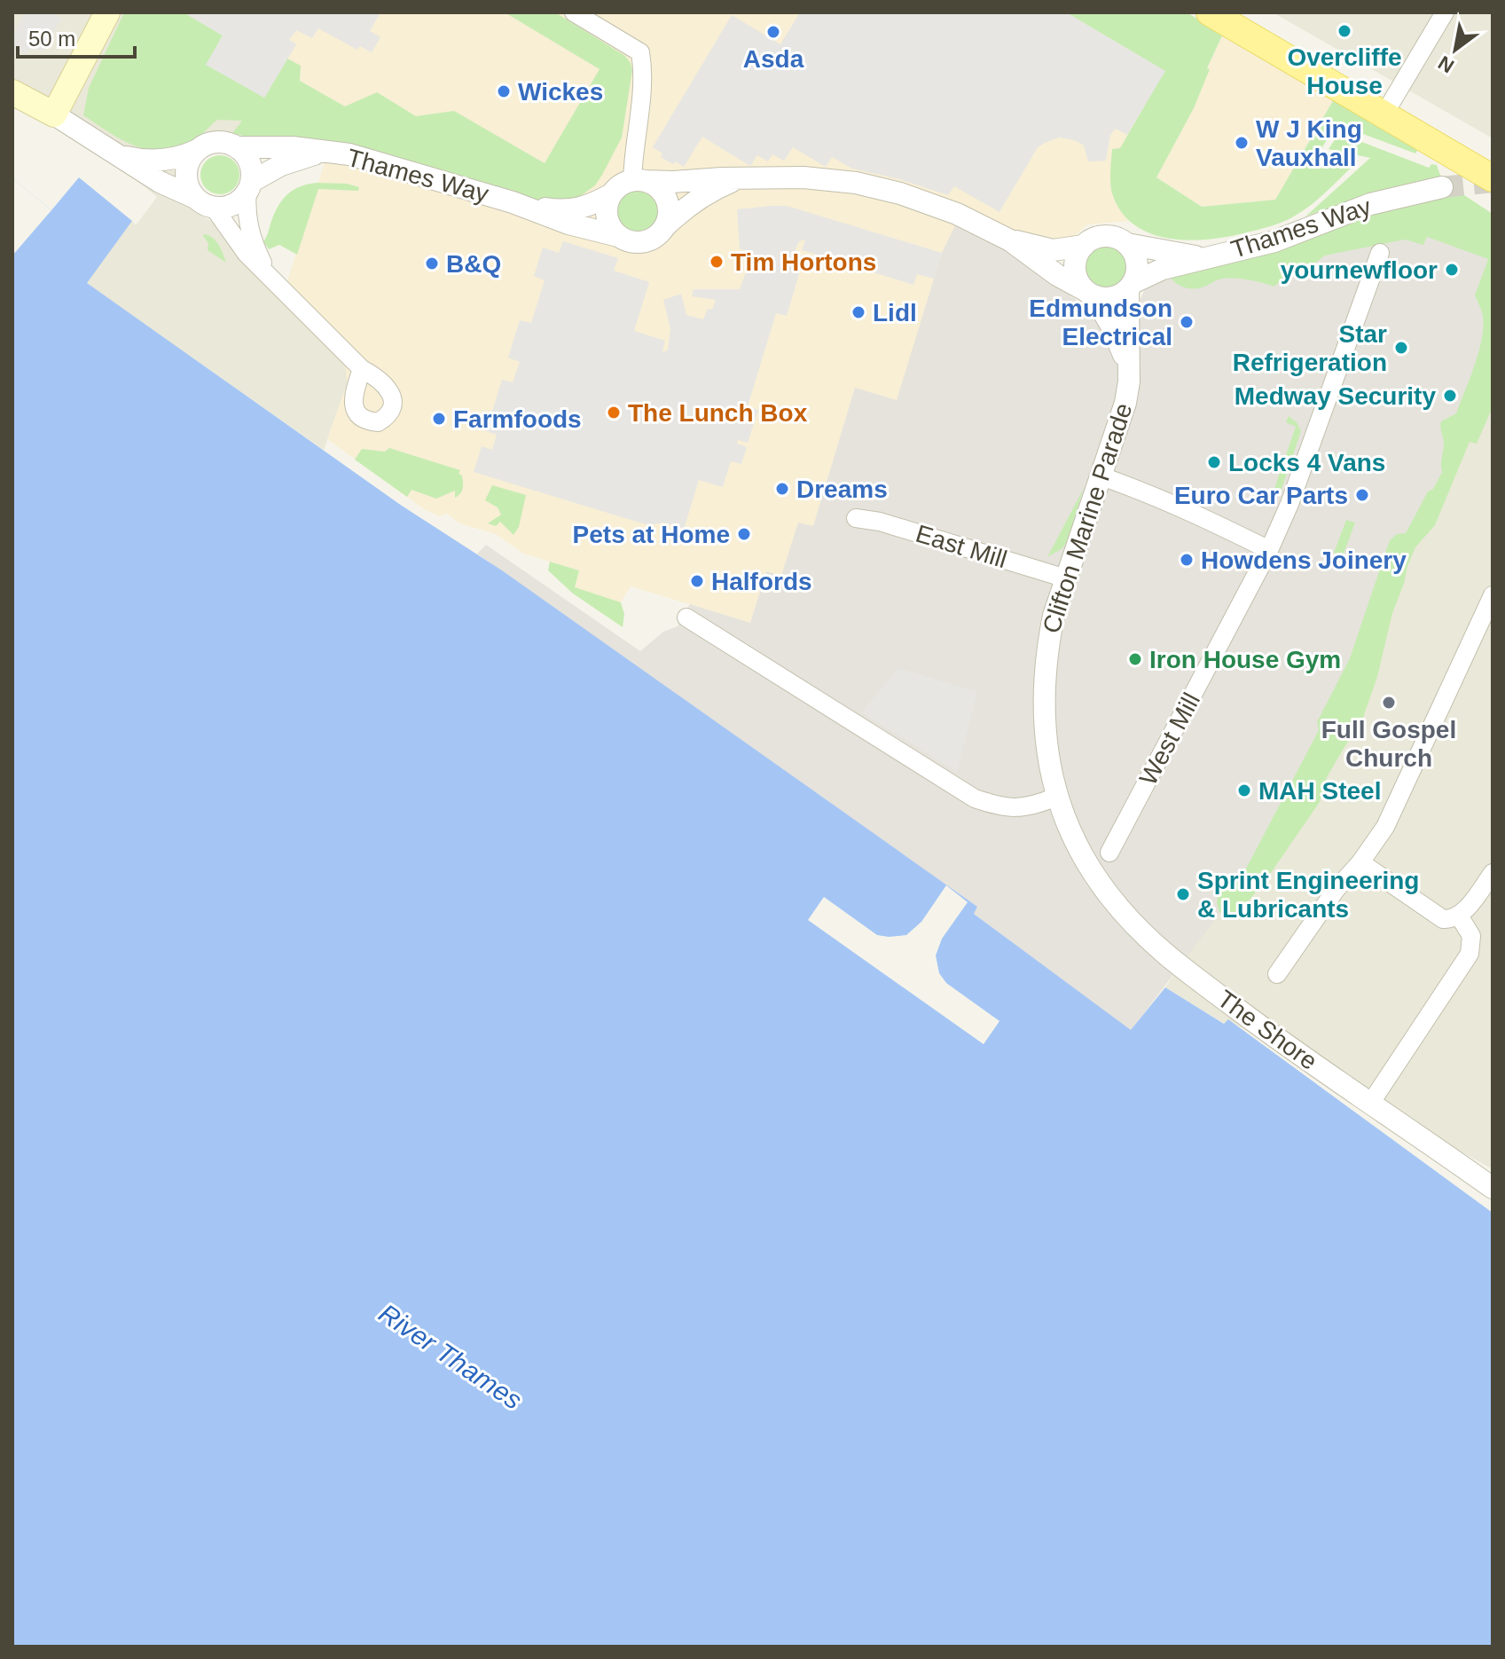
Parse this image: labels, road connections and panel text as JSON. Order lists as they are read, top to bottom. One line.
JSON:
{"streets":{"street":["Thames Way","Clifton Marine Parade","East Mill","West Mill","The Shore"]},"crossings":[["Thames Way","Clifton Marine Parade"],["Clifton Marine Parade","East Mill"],["Clifton Marine Parade","The Shore"]],"water":["River Thames"],"places":["Overcliffe House","Asda","Wickes","W J King Vauxhall","Tim Hortons","B&Q","yournewfloor","Lidl","Edmundson Electrical","Star Refrigeration","Medway Security","The Lunch Box","Farmfoods","Locks 4 Vans","Dreams","Euro Car Parts","Pets at Home","Howdens Joinery","Halfords","Iron House Gym","Full Gospel Church","MAH Steel","Sprint Engineering & Lubricants"],"scale_bar":"50 m","north":"bottom left"}
